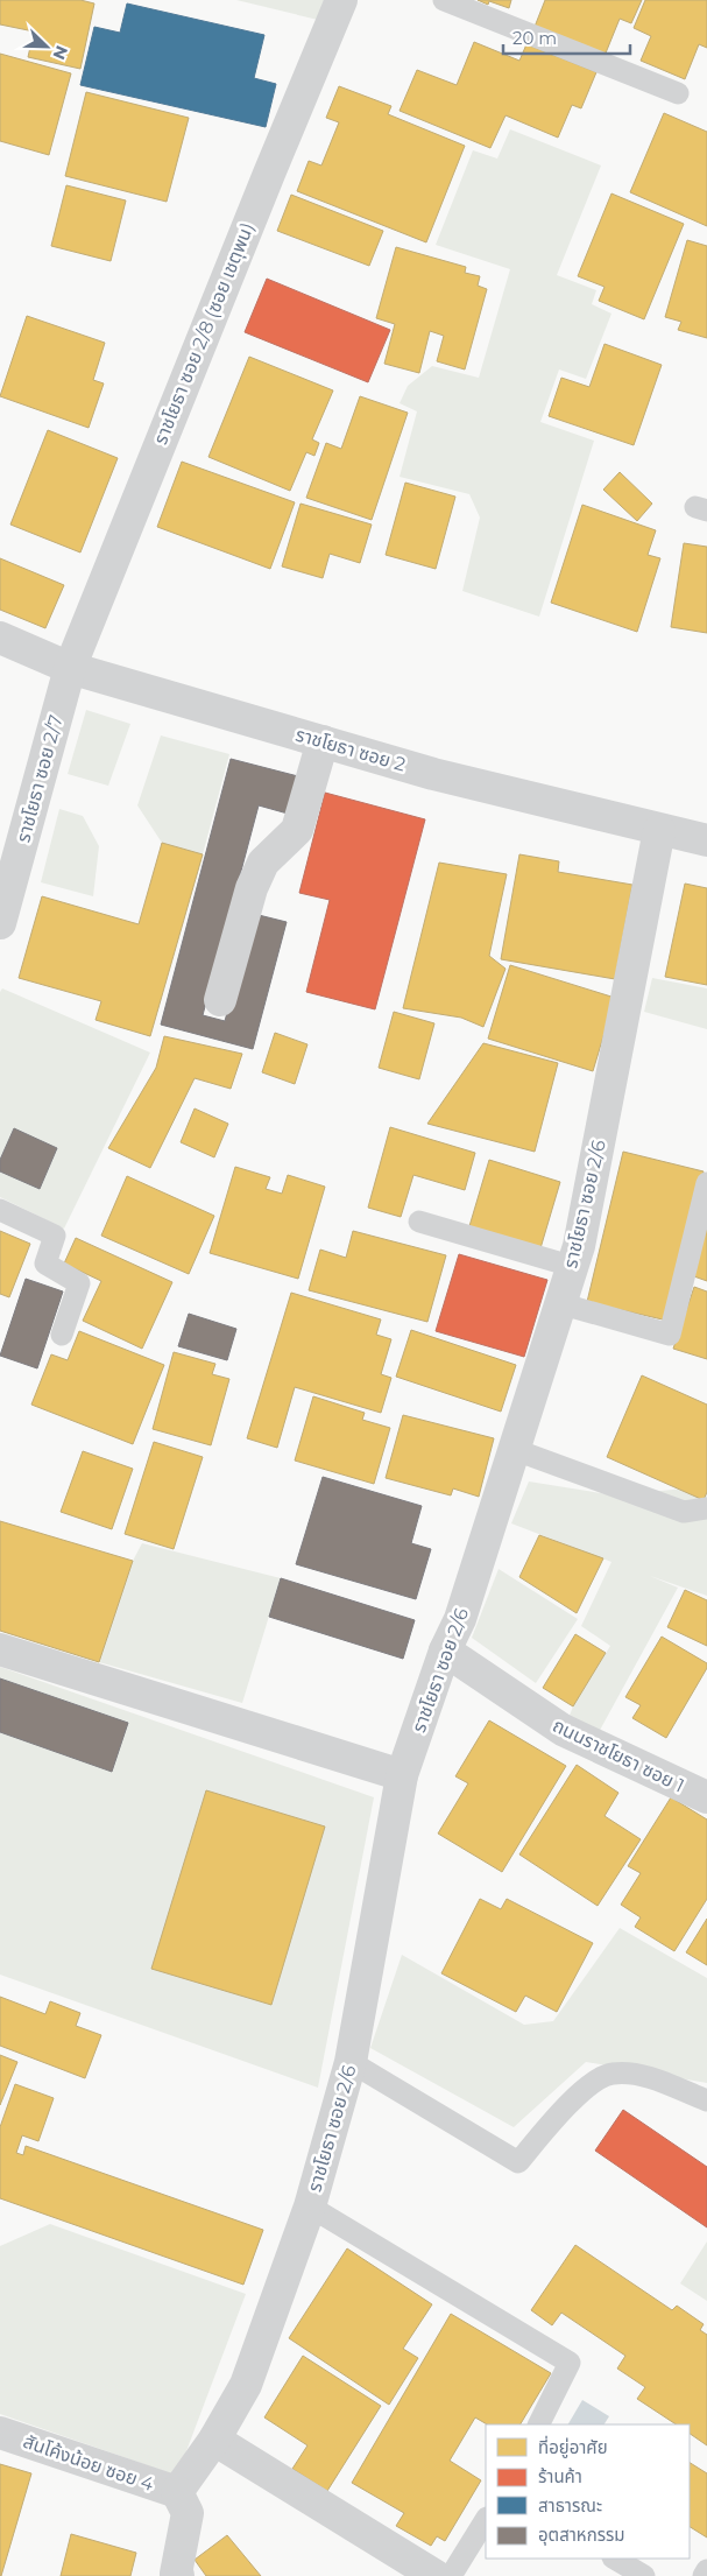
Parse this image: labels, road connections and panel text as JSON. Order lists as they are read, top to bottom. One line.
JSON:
{"streets":{"street":["ราชโยธา ซอย 2/8 (ซอย เชตุพน)","ราชโยธา ซอย 2","ราชโยธา ซอย 2/7","ราชโยธา ซอย 2/6","ถนนราชโยธา ซอย 1","สันโค้งน้อย ซอย 4"]},"crossings":[["ราชโยธา ซอย 2/8 (ซอย เชตุพน)","ราชโยธา ซอย 2"],["ราชโยธา ซอย 2/8 (ซอย เชตุพน)","ราชโยธา ซอย 2/7"],["ราชโยธา ซอย 2","ราชโยธา ซอย 2/7"],["ราชโยธา ซอย 2","ราชโยธา ซอย 2/6"],["ราชโยธา ซอย 2/6","ถนนราชโยธา ซอย 1"],["ราชโยธา ซอย 2/6","สันโค้งน้อย ซอย 4"]],"legend":["ที่อยู่อาศัย","ร้านค้า","สาธารณะ","อุตสาหกรรม"],"scale_bar":"20 m","north":"bottom right"}
